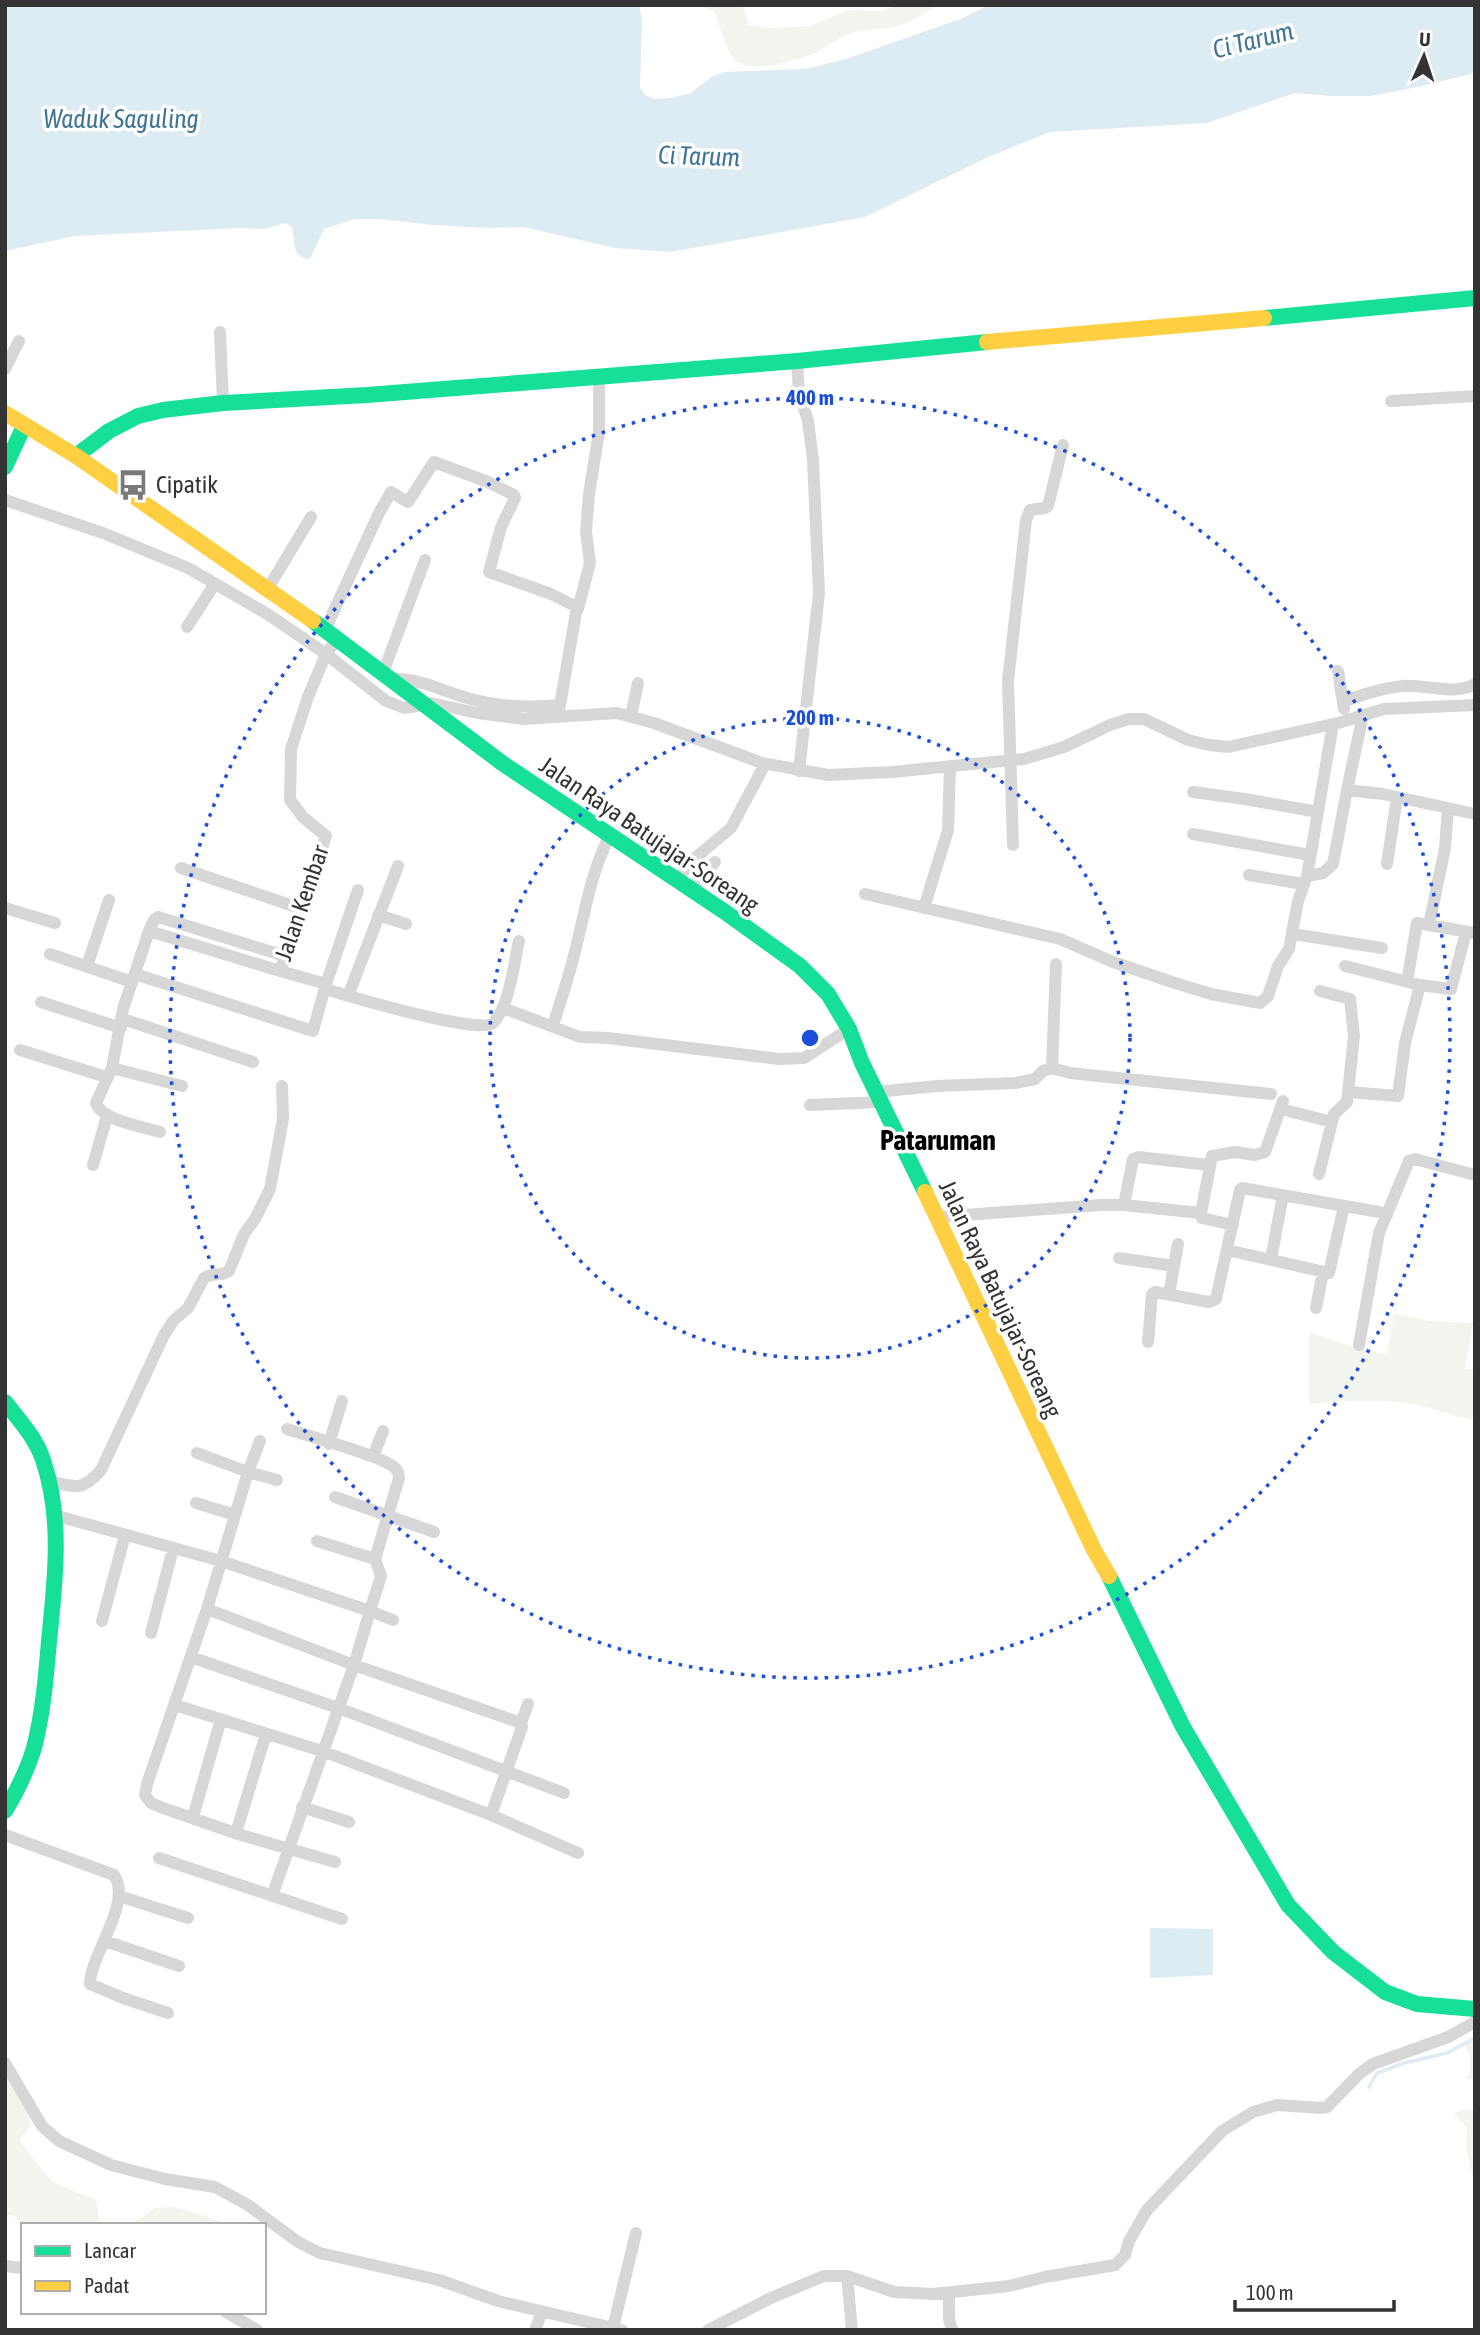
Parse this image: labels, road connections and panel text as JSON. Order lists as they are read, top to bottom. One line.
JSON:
{"streets":{"main road":["Jalan Raya Batujajar-Soreang"],"street":["Jalan Kembar"]},"crossings":[["Jalan Raya Batujajar-Soreang","Jalan Kembar"]],"districts":["Pataruman"],"water":["Ci Tarum","Waduk Saguling"],"places":{"bus stop":["Cipatik"]},"legend":["Lancar","Padat"],"scale_bar":"100 m","north":"top","rings":["400 m","200 m"]}
